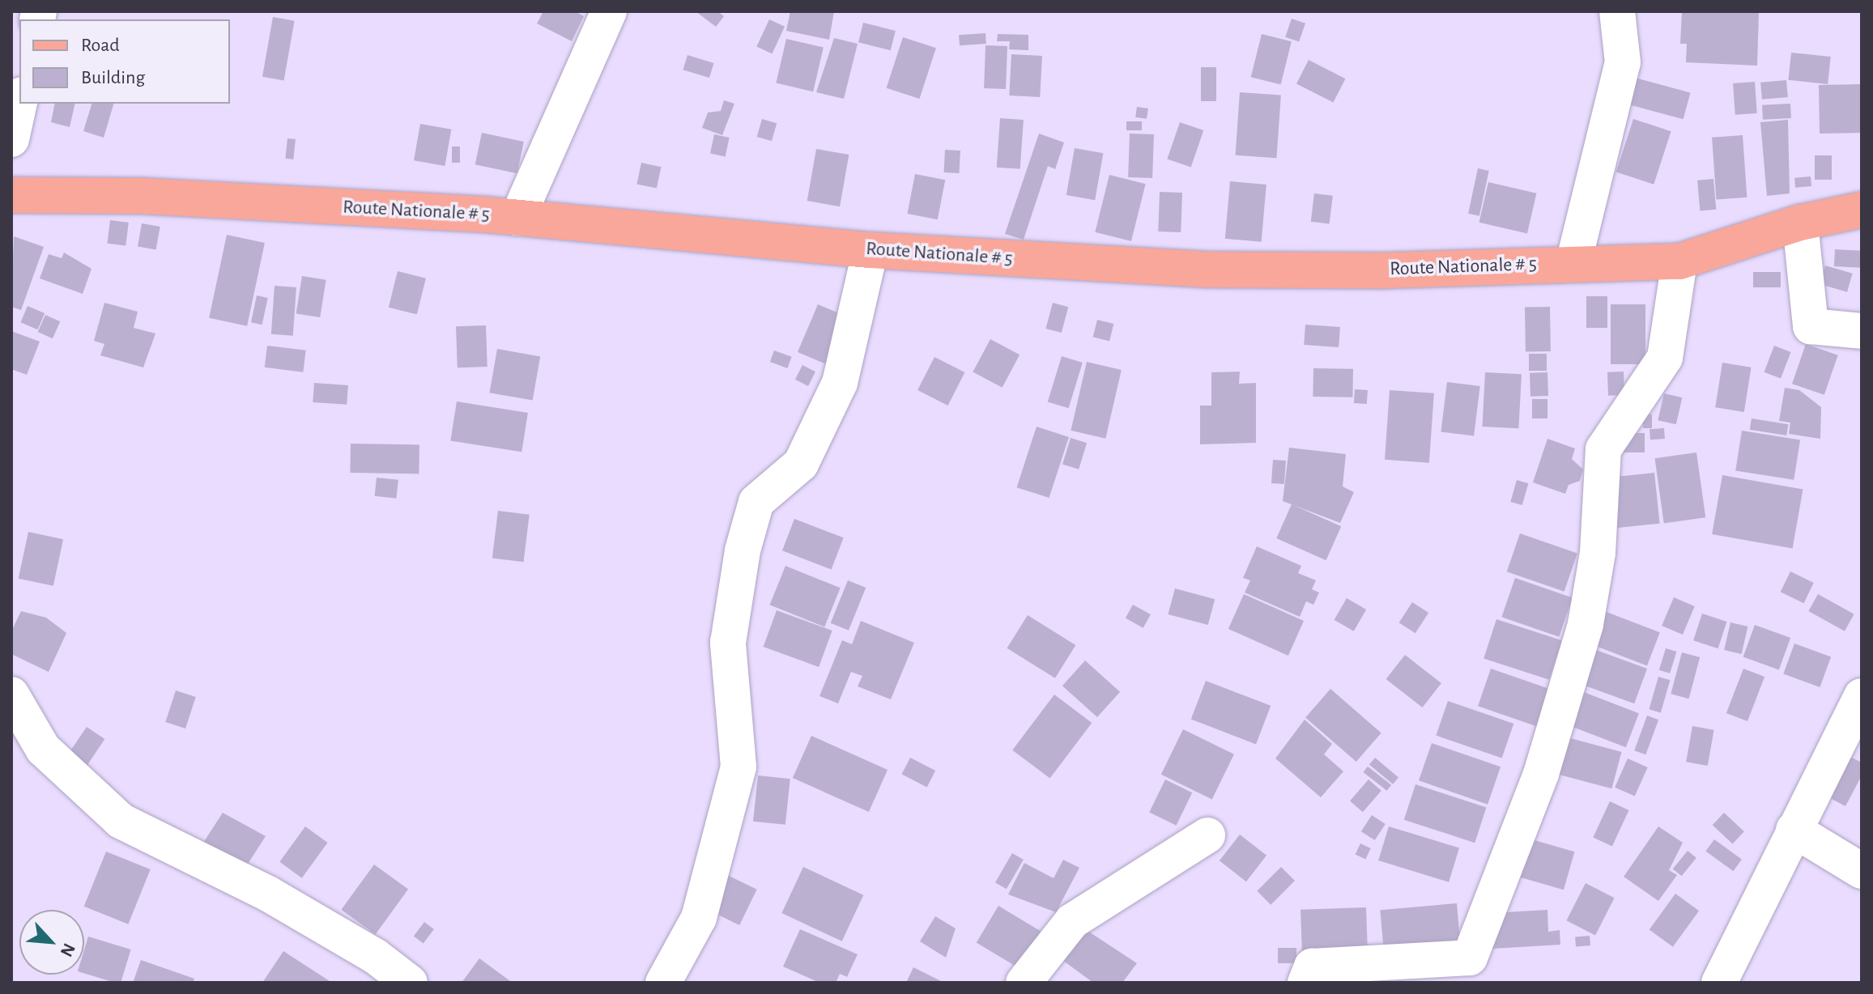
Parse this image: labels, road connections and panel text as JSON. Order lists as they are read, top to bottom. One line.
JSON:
{"streets":{"main road":["Route Nationale # 5"]},"legend":["Road","Building"],"north":"bottom right"}
